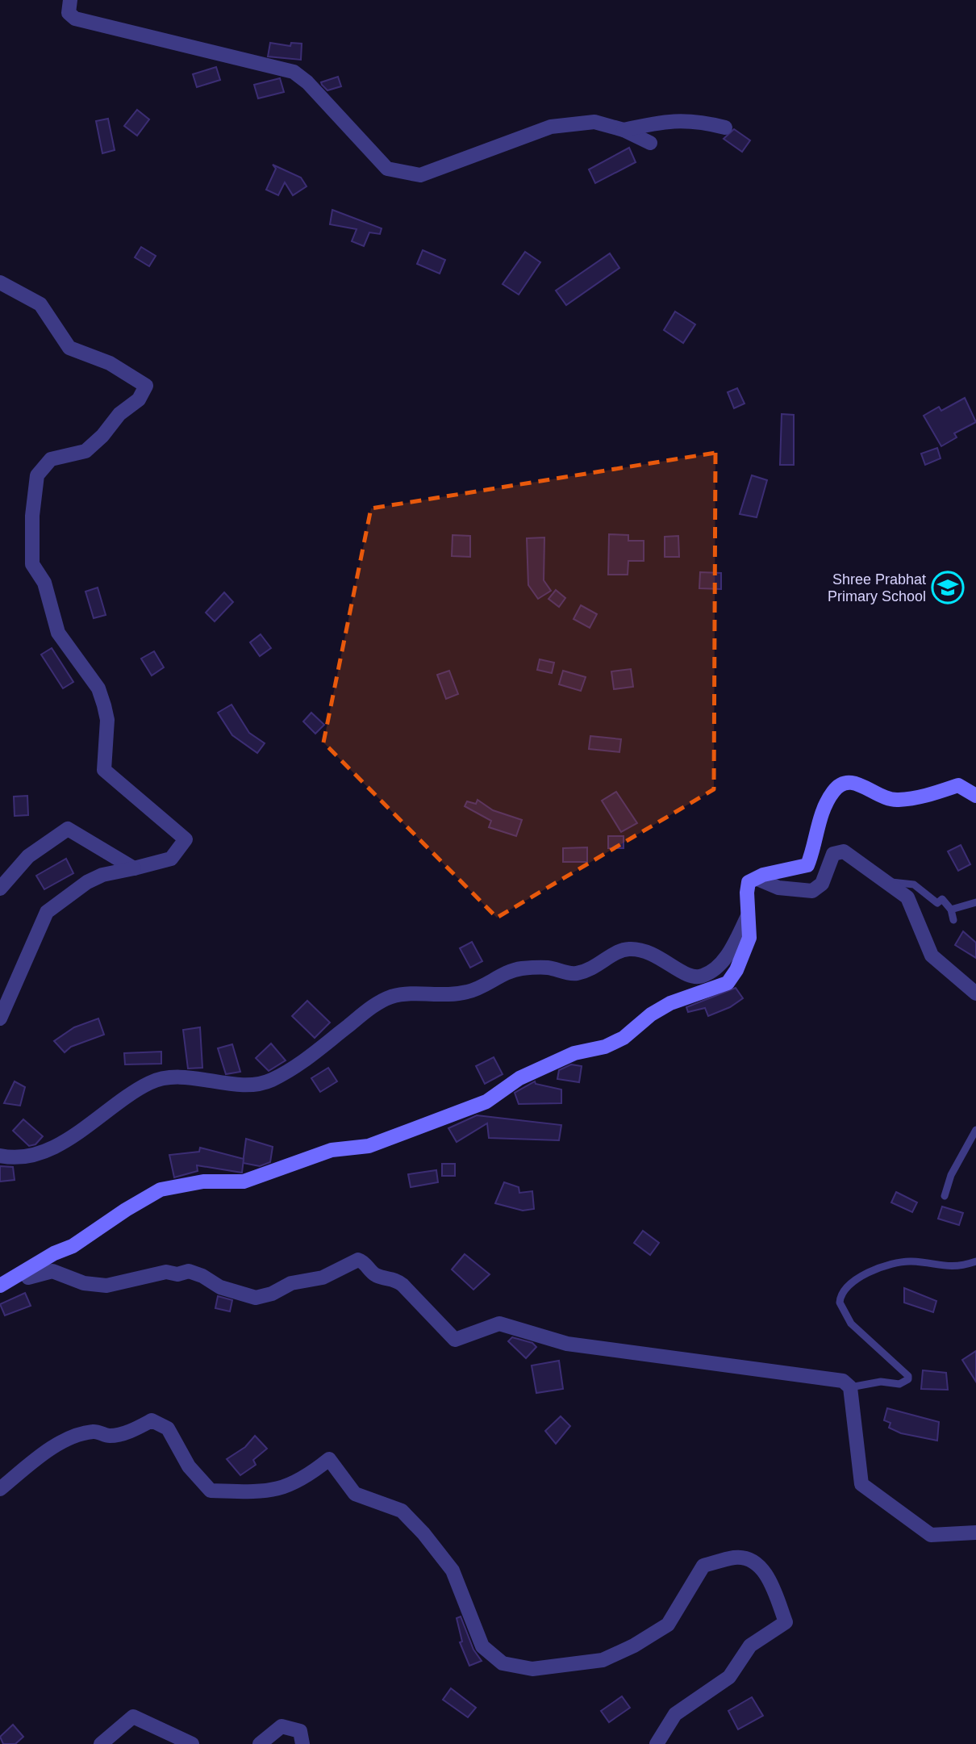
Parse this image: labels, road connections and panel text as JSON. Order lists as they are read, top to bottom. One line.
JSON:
{"places":{"school or university":["Shree Prabhat Primary School"]}}
